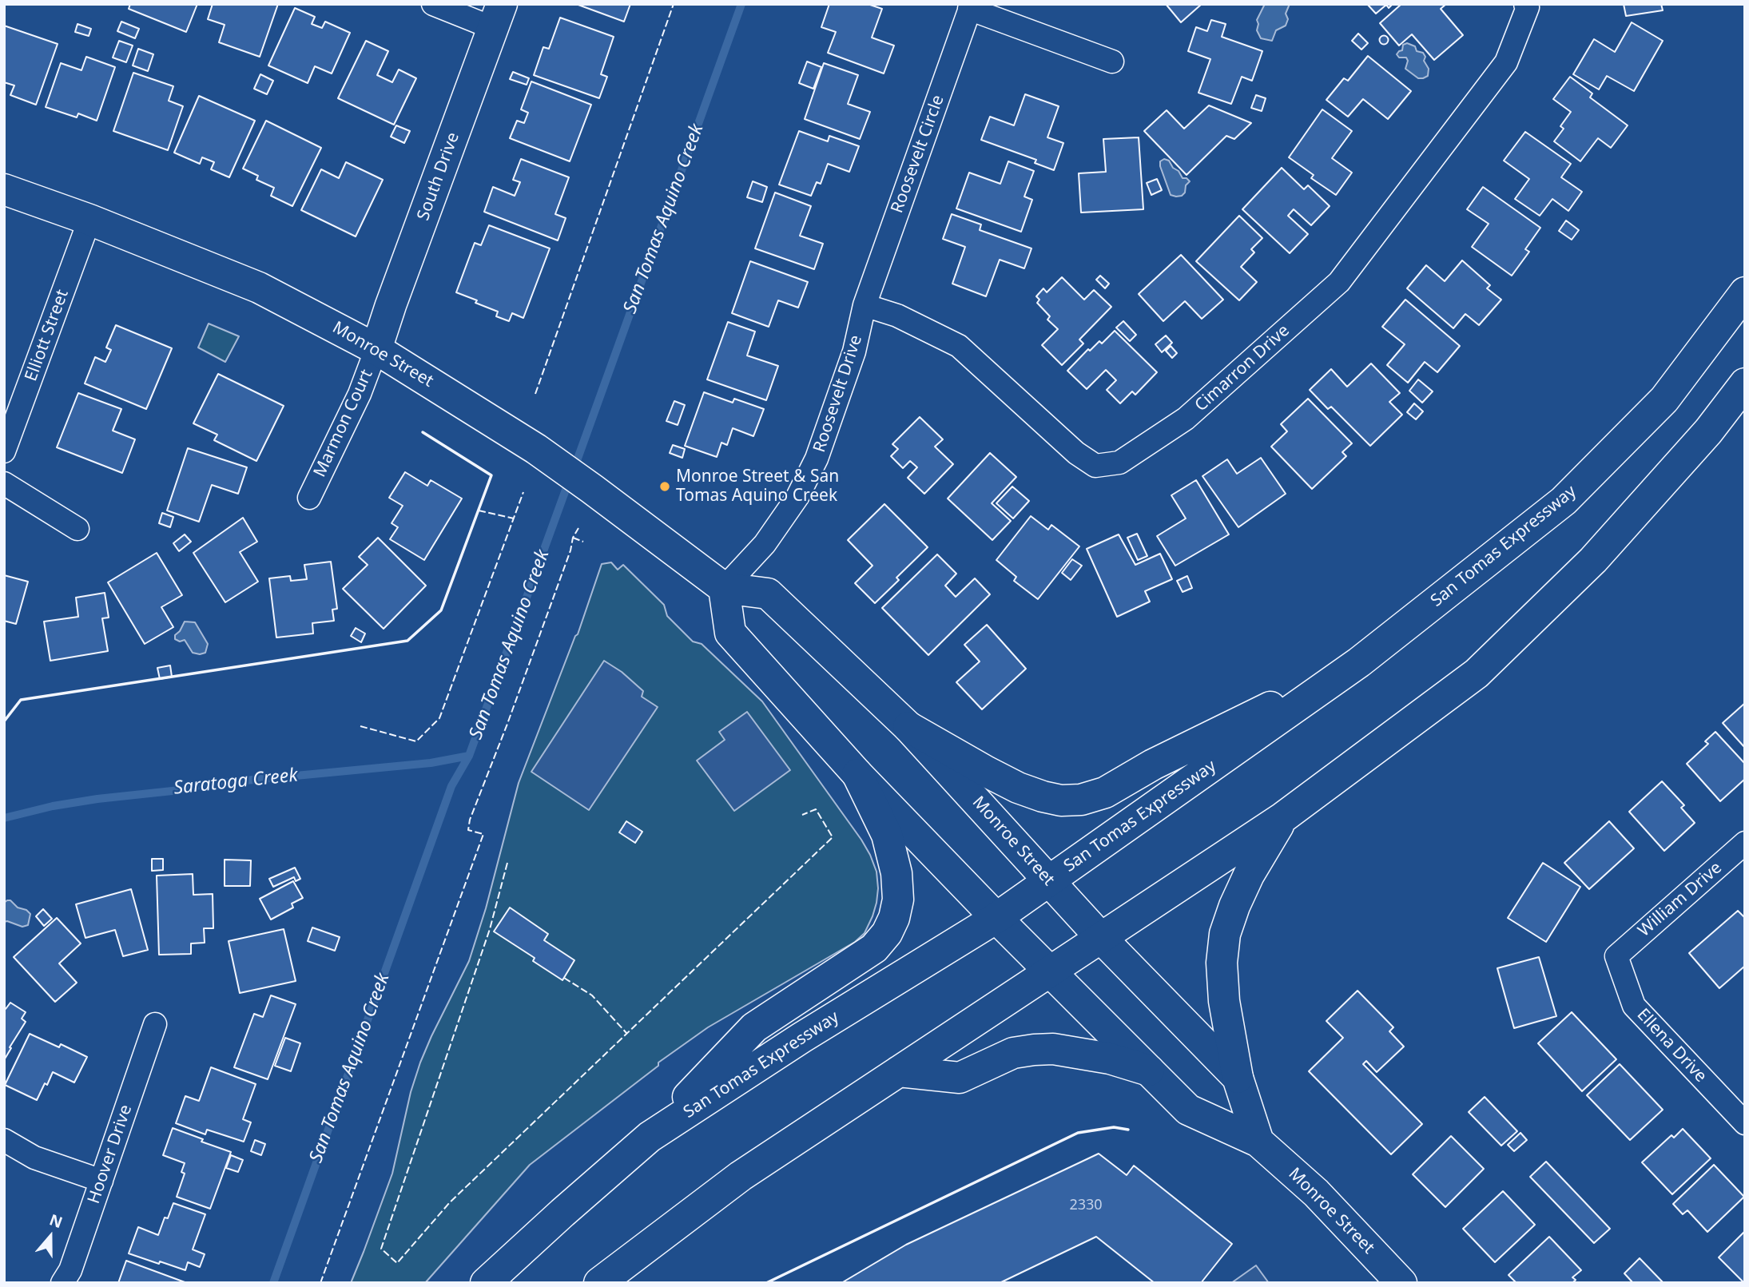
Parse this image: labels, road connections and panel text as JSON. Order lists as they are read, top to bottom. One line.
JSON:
{"streets":{"main road":["South Drive","Monroe Street","San Tomas Expressway"],"street":["Roosevelt Circle","Elliott Street","Cimarron Drive","Roosevelt Drive","Marmon Court","William Drive","Ellena Drive","Hoover Drive"]},"crossings":[["Roosevelt Circle","Cimarron Drive"],["Roosevelt Circle","Roosevelt Drive"],["South Drive","Monroe Street"],["South Drive","Marmon Court"],["Elliott Street","Monroe Street"],["Monroe Street","Roosevelt Drive"],["Monroe Street","Marmon Court"],["Monroe Street","San Tomas Expressway"],["Cimarron Drive","Roosevelt Drive"],["William Drive","Ellena Drive"]],"water":["San Tomas Aquino Creek","Saratoga Creek"],"places":["Monroe Street & San Tomas Aquino Creek"],"house_numbers":["2330"],"north":"top"}
